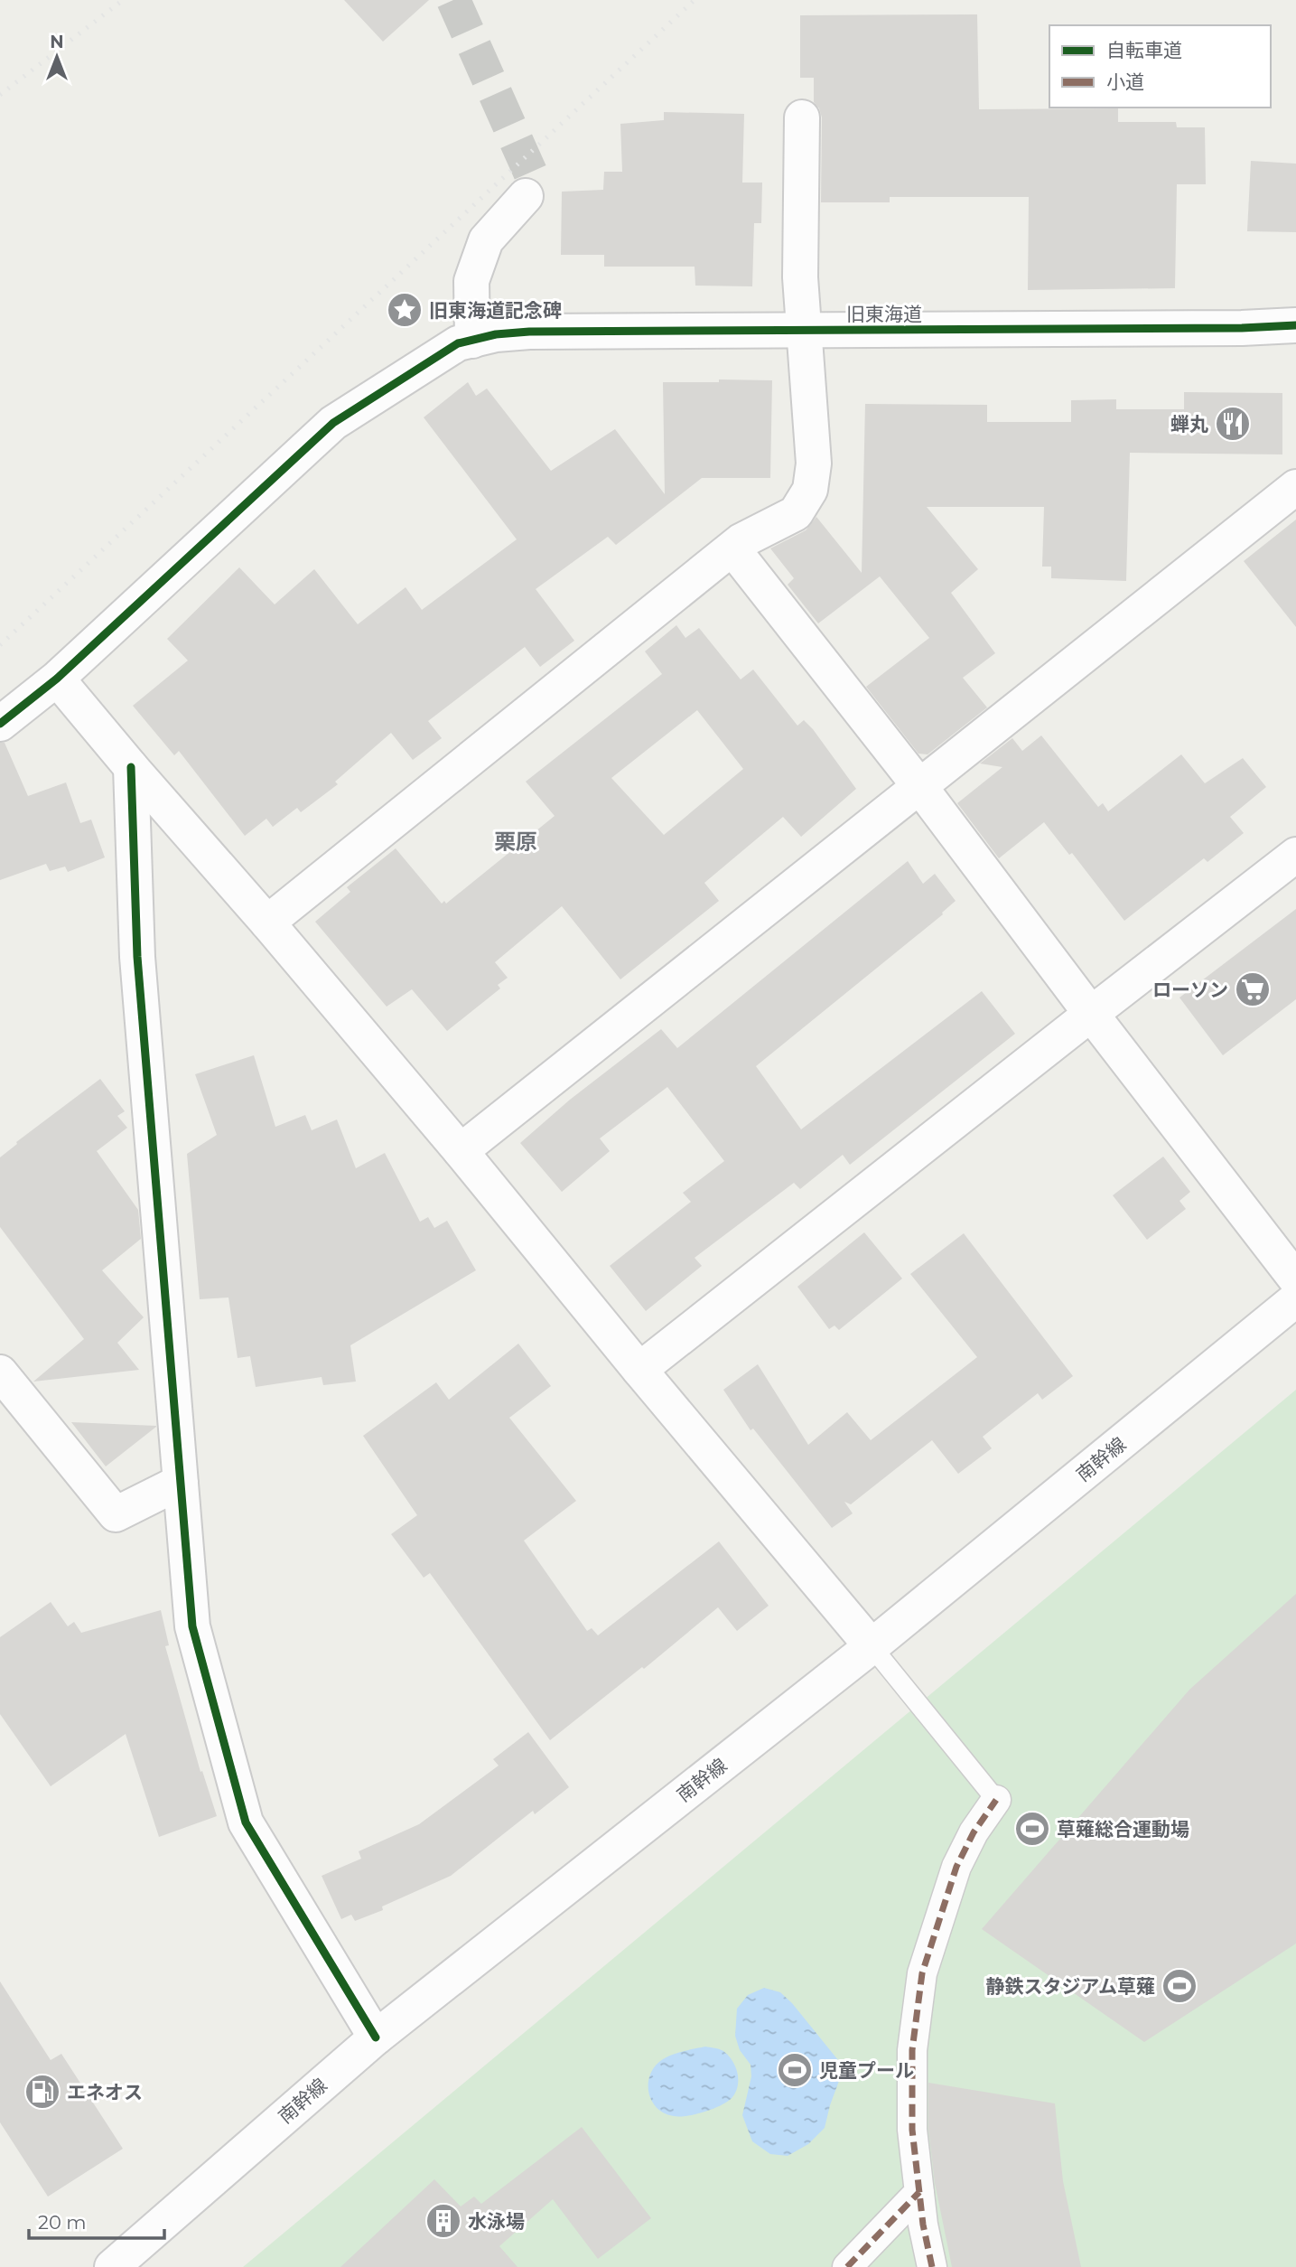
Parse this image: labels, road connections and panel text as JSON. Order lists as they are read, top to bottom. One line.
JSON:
{"streets":{"street":["旧東海道","南幹線"]},"districts":["栗原"],"places":{"place":["旧東海道記念碑"],"restaurant":["蝉丸"],"supermarket":["ローソン"],"sports":["草薙総合運動場","静鉄スタジアム草薙","児童プール"],"fuel station":["エネオス"],"building":["水泳場"]},"legend":["自転車道","小道"],"scale_bar":"20 m","north":"top"}
